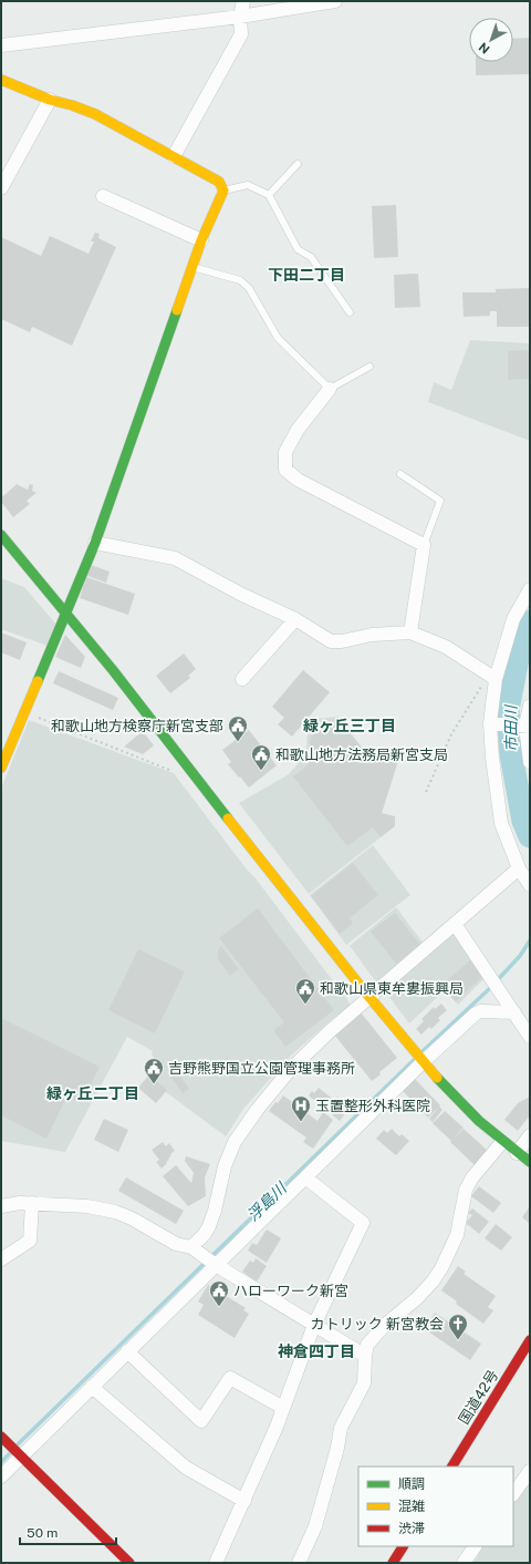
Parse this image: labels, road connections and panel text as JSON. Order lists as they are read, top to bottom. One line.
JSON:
{"streets":{"main road":["国道42号"]},"districts":["下田二丁目","緑ヶ丘三丁目","緑ヶ丘二丁目","神倉四丁目"],"water":["市田川","浮島川"],"places":{"public building":["和歌山地方検察庁新宮支部","和歌山地方法務局新宮支局","和歌山県東牟婁振興局","吉野熊野国立公園管理事務所","ハローワーク新宮"],"hospital":["玉置整形外科医院"],"church":["カトリック 新宮教会"]},"legend":["順調","混雑","渋滞"],"scale_bar":"50 m","north":"bottom left"}
